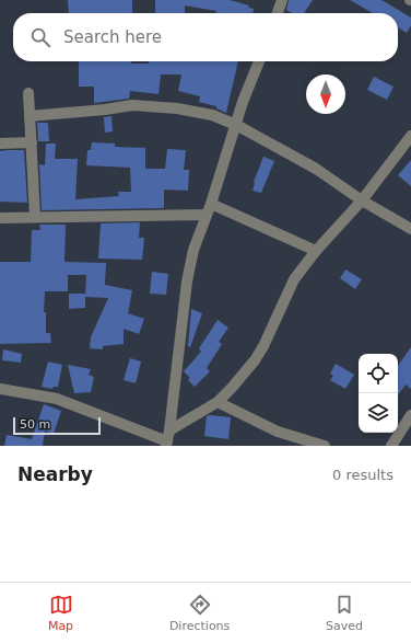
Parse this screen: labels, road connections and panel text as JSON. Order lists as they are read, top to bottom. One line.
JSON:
{"scale_bar":"50 m","north":"bottom","page":{"search":"Search here","scale":"50 m","heading":["Nearby","0 results"],"nav":["Map","Directions","Saved"]}}
